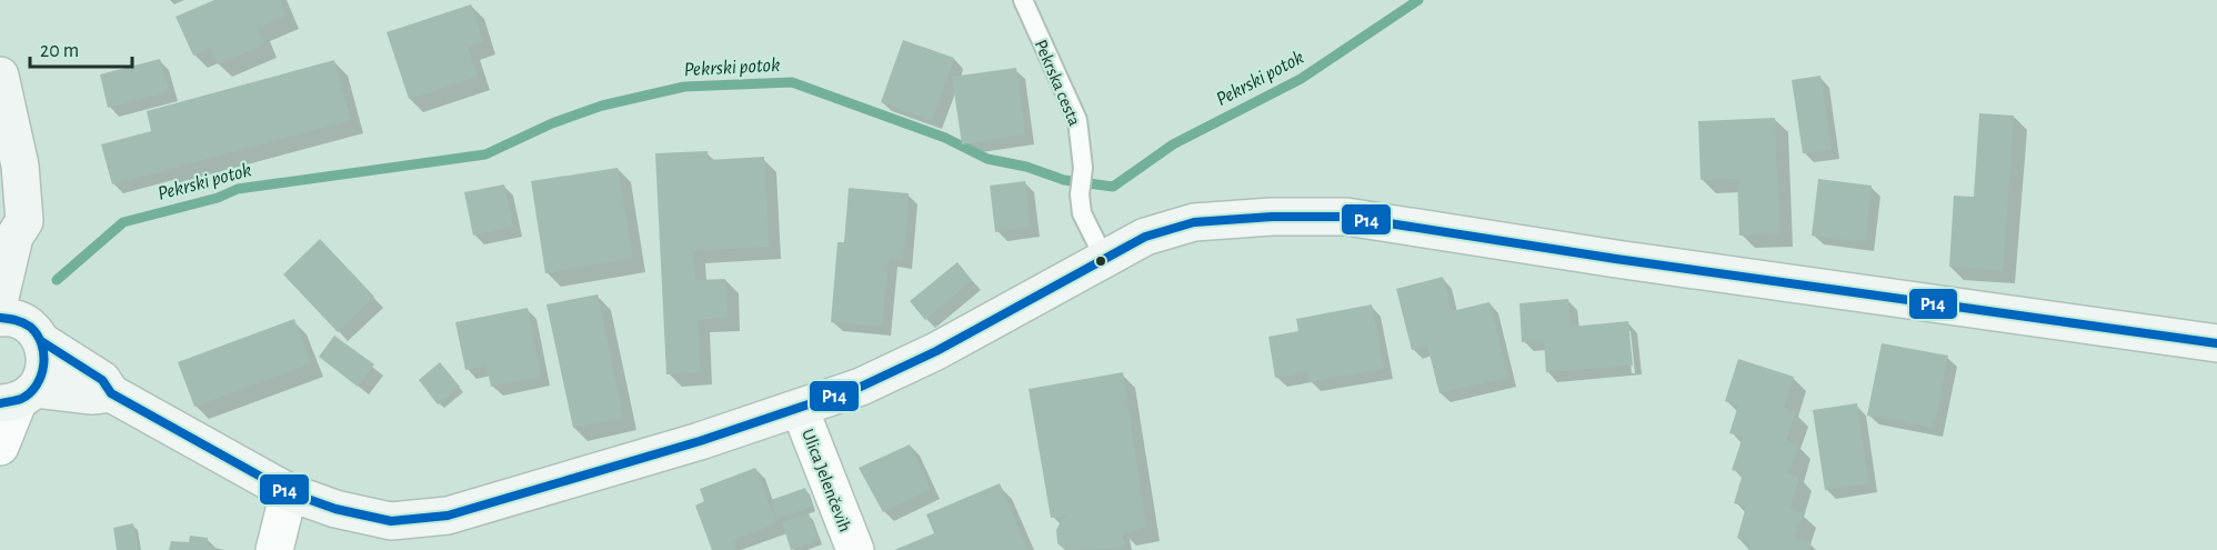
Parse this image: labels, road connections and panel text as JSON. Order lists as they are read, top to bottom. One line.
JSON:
{"streets":{"street":["Ulica Jelenčevih"],"lane":["Pekrska cesta"]},"water":["Pekrski potok"],"lines":["transit line P14"],"scale_bar":"20 m"}
